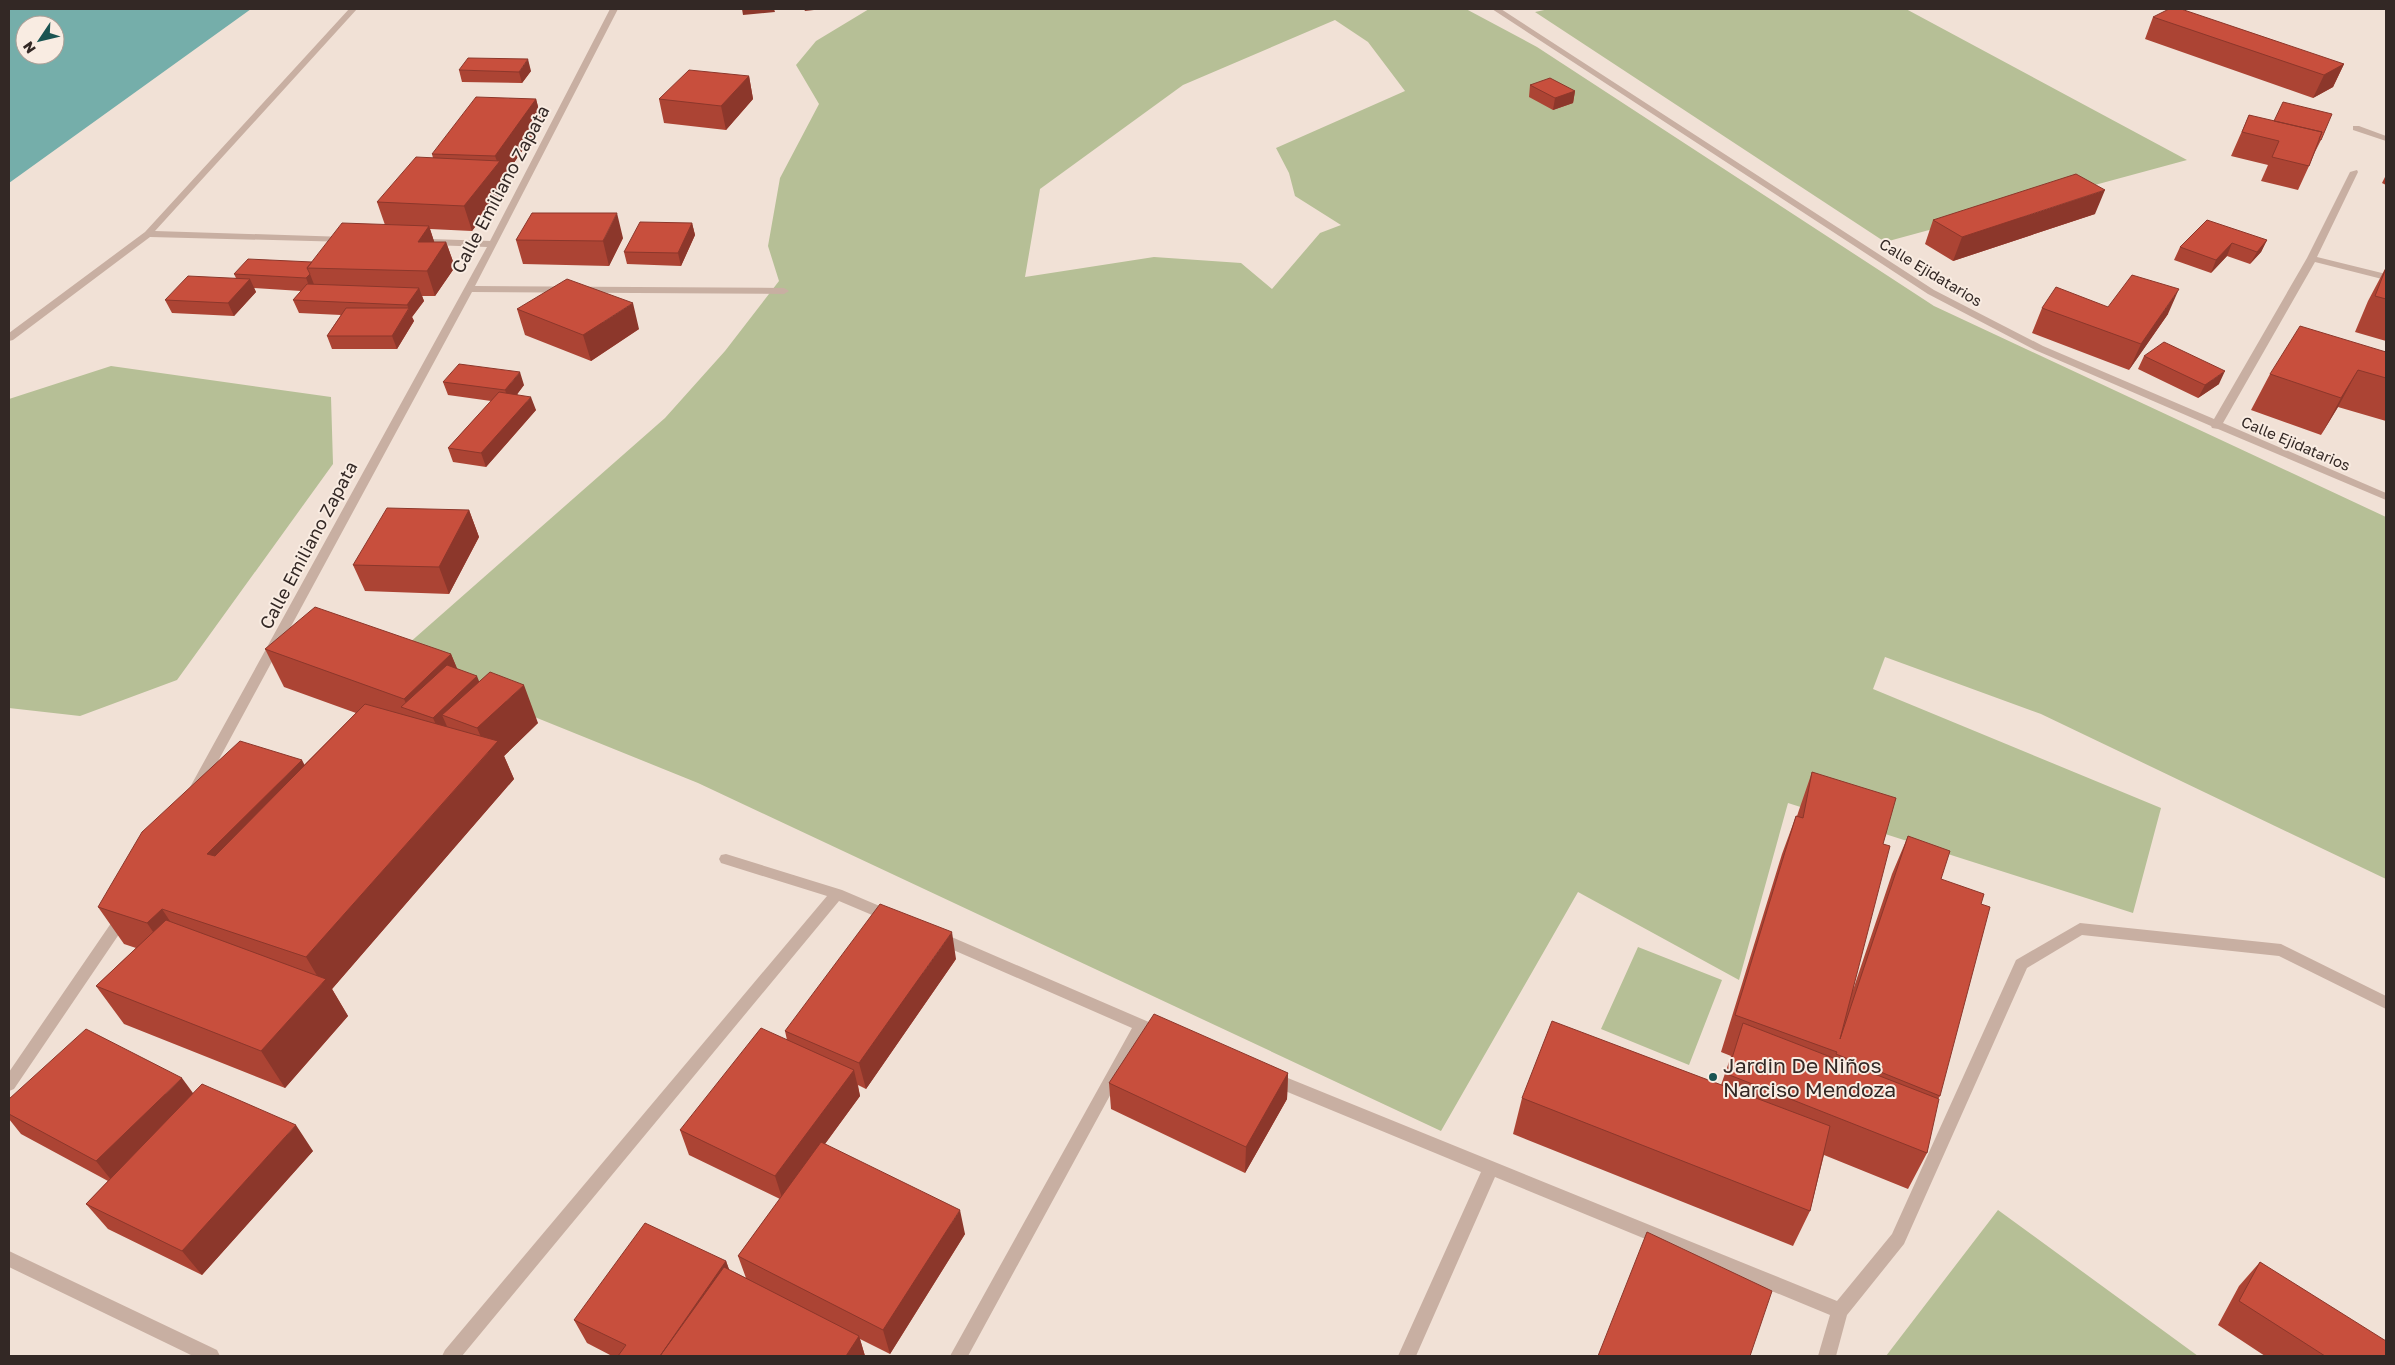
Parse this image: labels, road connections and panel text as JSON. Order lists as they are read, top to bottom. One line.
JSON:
{"streets":{"street":["Calle Emiliano Zapata","Calle Ejidatarios"]},"places":["Jardin De Niños Narciso Mendoza"],"north":"bottom left"}
